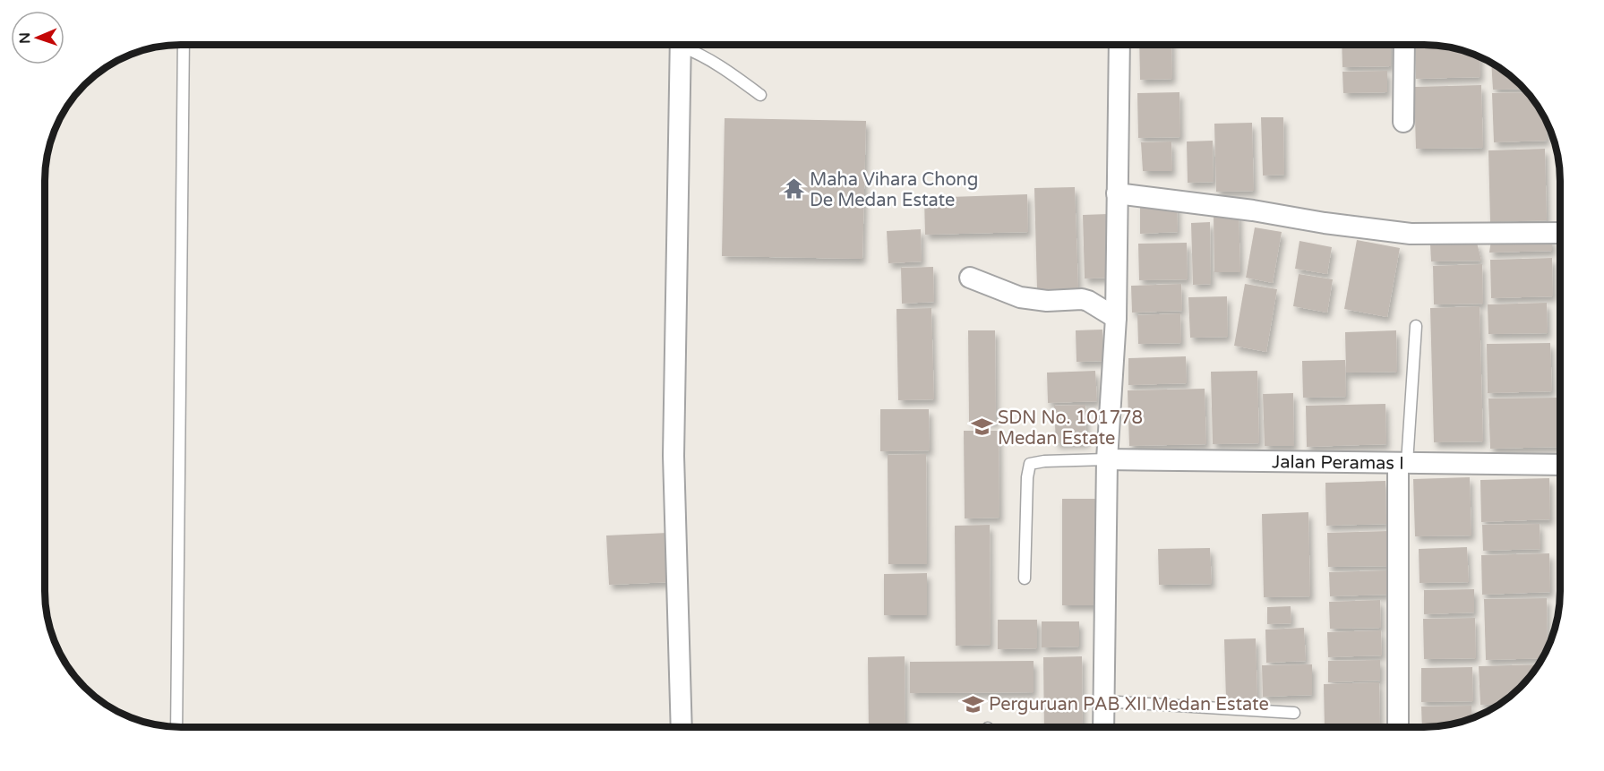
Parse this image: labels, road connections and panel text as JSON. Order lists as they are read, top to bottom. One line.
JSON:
{"streets":{"street":["Jalan Peramas I"]},"places":{"temple":["Maha Vihara Chong De Medan Estate"],"school or university":["SDN No. 101778 Medan Estate","Perguruan PAB XII Medan Estate"]},"north":"left"}
